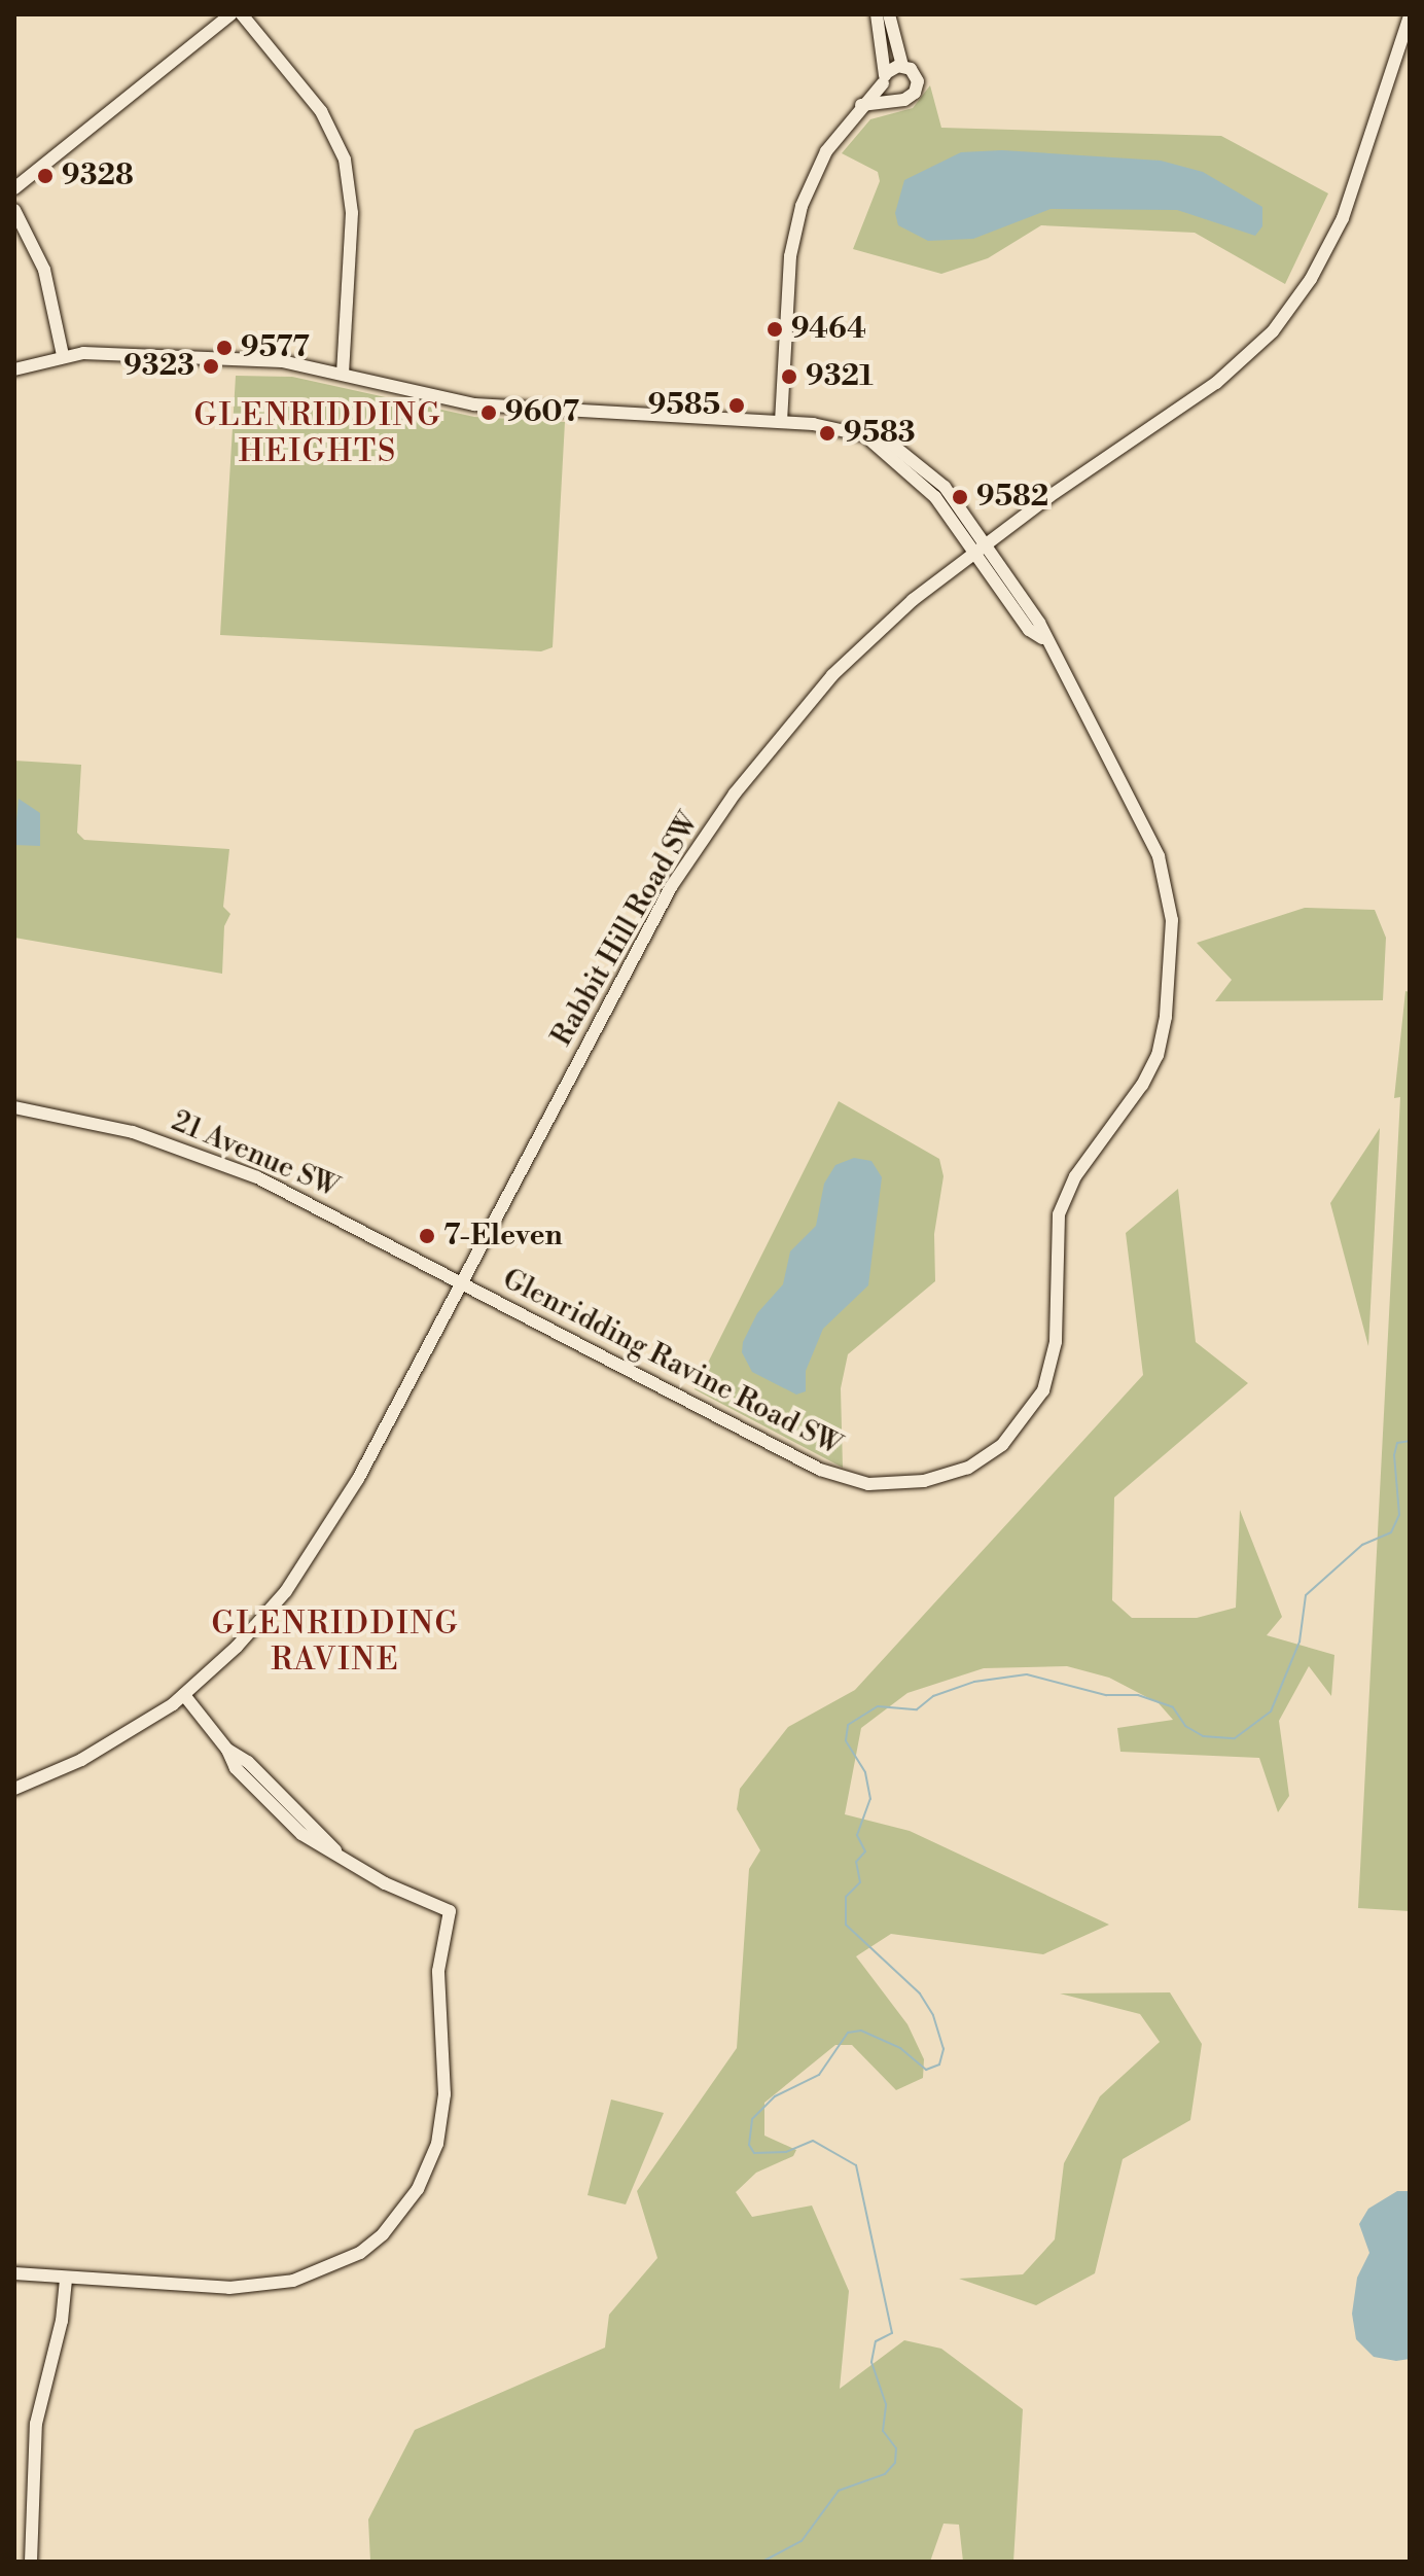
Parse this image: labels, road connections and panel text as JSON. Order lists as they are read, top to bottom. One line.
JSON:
{"streets":{"street":["Rabbit Hill Road SW","21 Avenue SW","Glenridding Ravine Road SW"]},"crossings":[["Rabbit Hill Road SW","21 Avenue SW"],["Rabbit Hill Road SW","Glenridding Ravine Road SW"],["21 Avenue SW","Glenridding Ravine Road SW"]],"districts":["GLENRIDDING HEIGHTS","GLENRIDDING RAVINE"],"places":["9328","9464","9577","9323","9321","9585","9607","9583","9582","7-Eleven"]}
